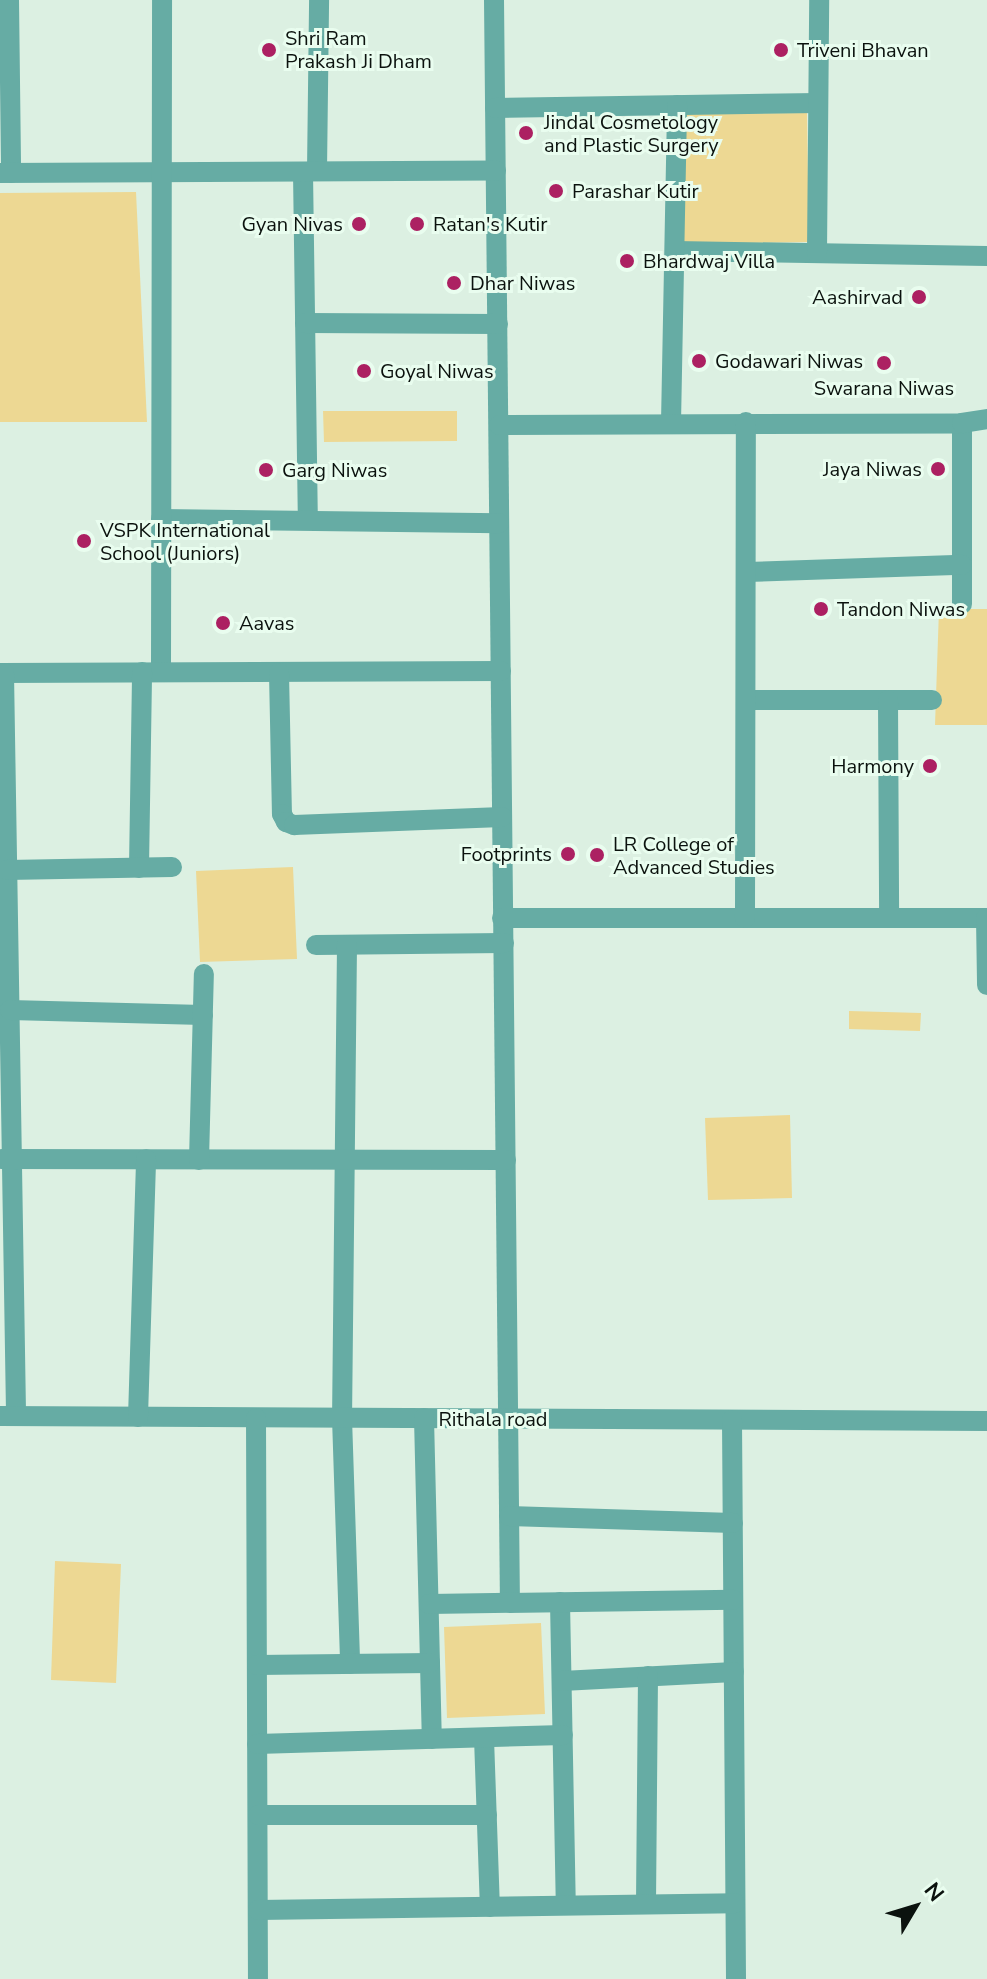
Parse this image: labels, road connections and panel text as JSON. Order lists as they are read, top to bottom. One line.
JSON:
{"streets":{"street":["Rithala road"]},"places":["Shri Ram Prakash Ji Dham","Triveni Bhavan","Jindal Cosmetology and Plastic Surgery","Parashar Kutir","Gyan Nivas","Ratan's Kutir","Bhardwaj Villa","Dhar Niwas","Aashirvad","Godawari Niwas","Swarana Niwas","Goyal Niwas","Jaya Niwas","Garg Niwas","VSPK International School (Juniors)","Tandon Niwas","Aavas","Harmony","Footprints","LR College of Advanced Studies"],"north":"top right"}
